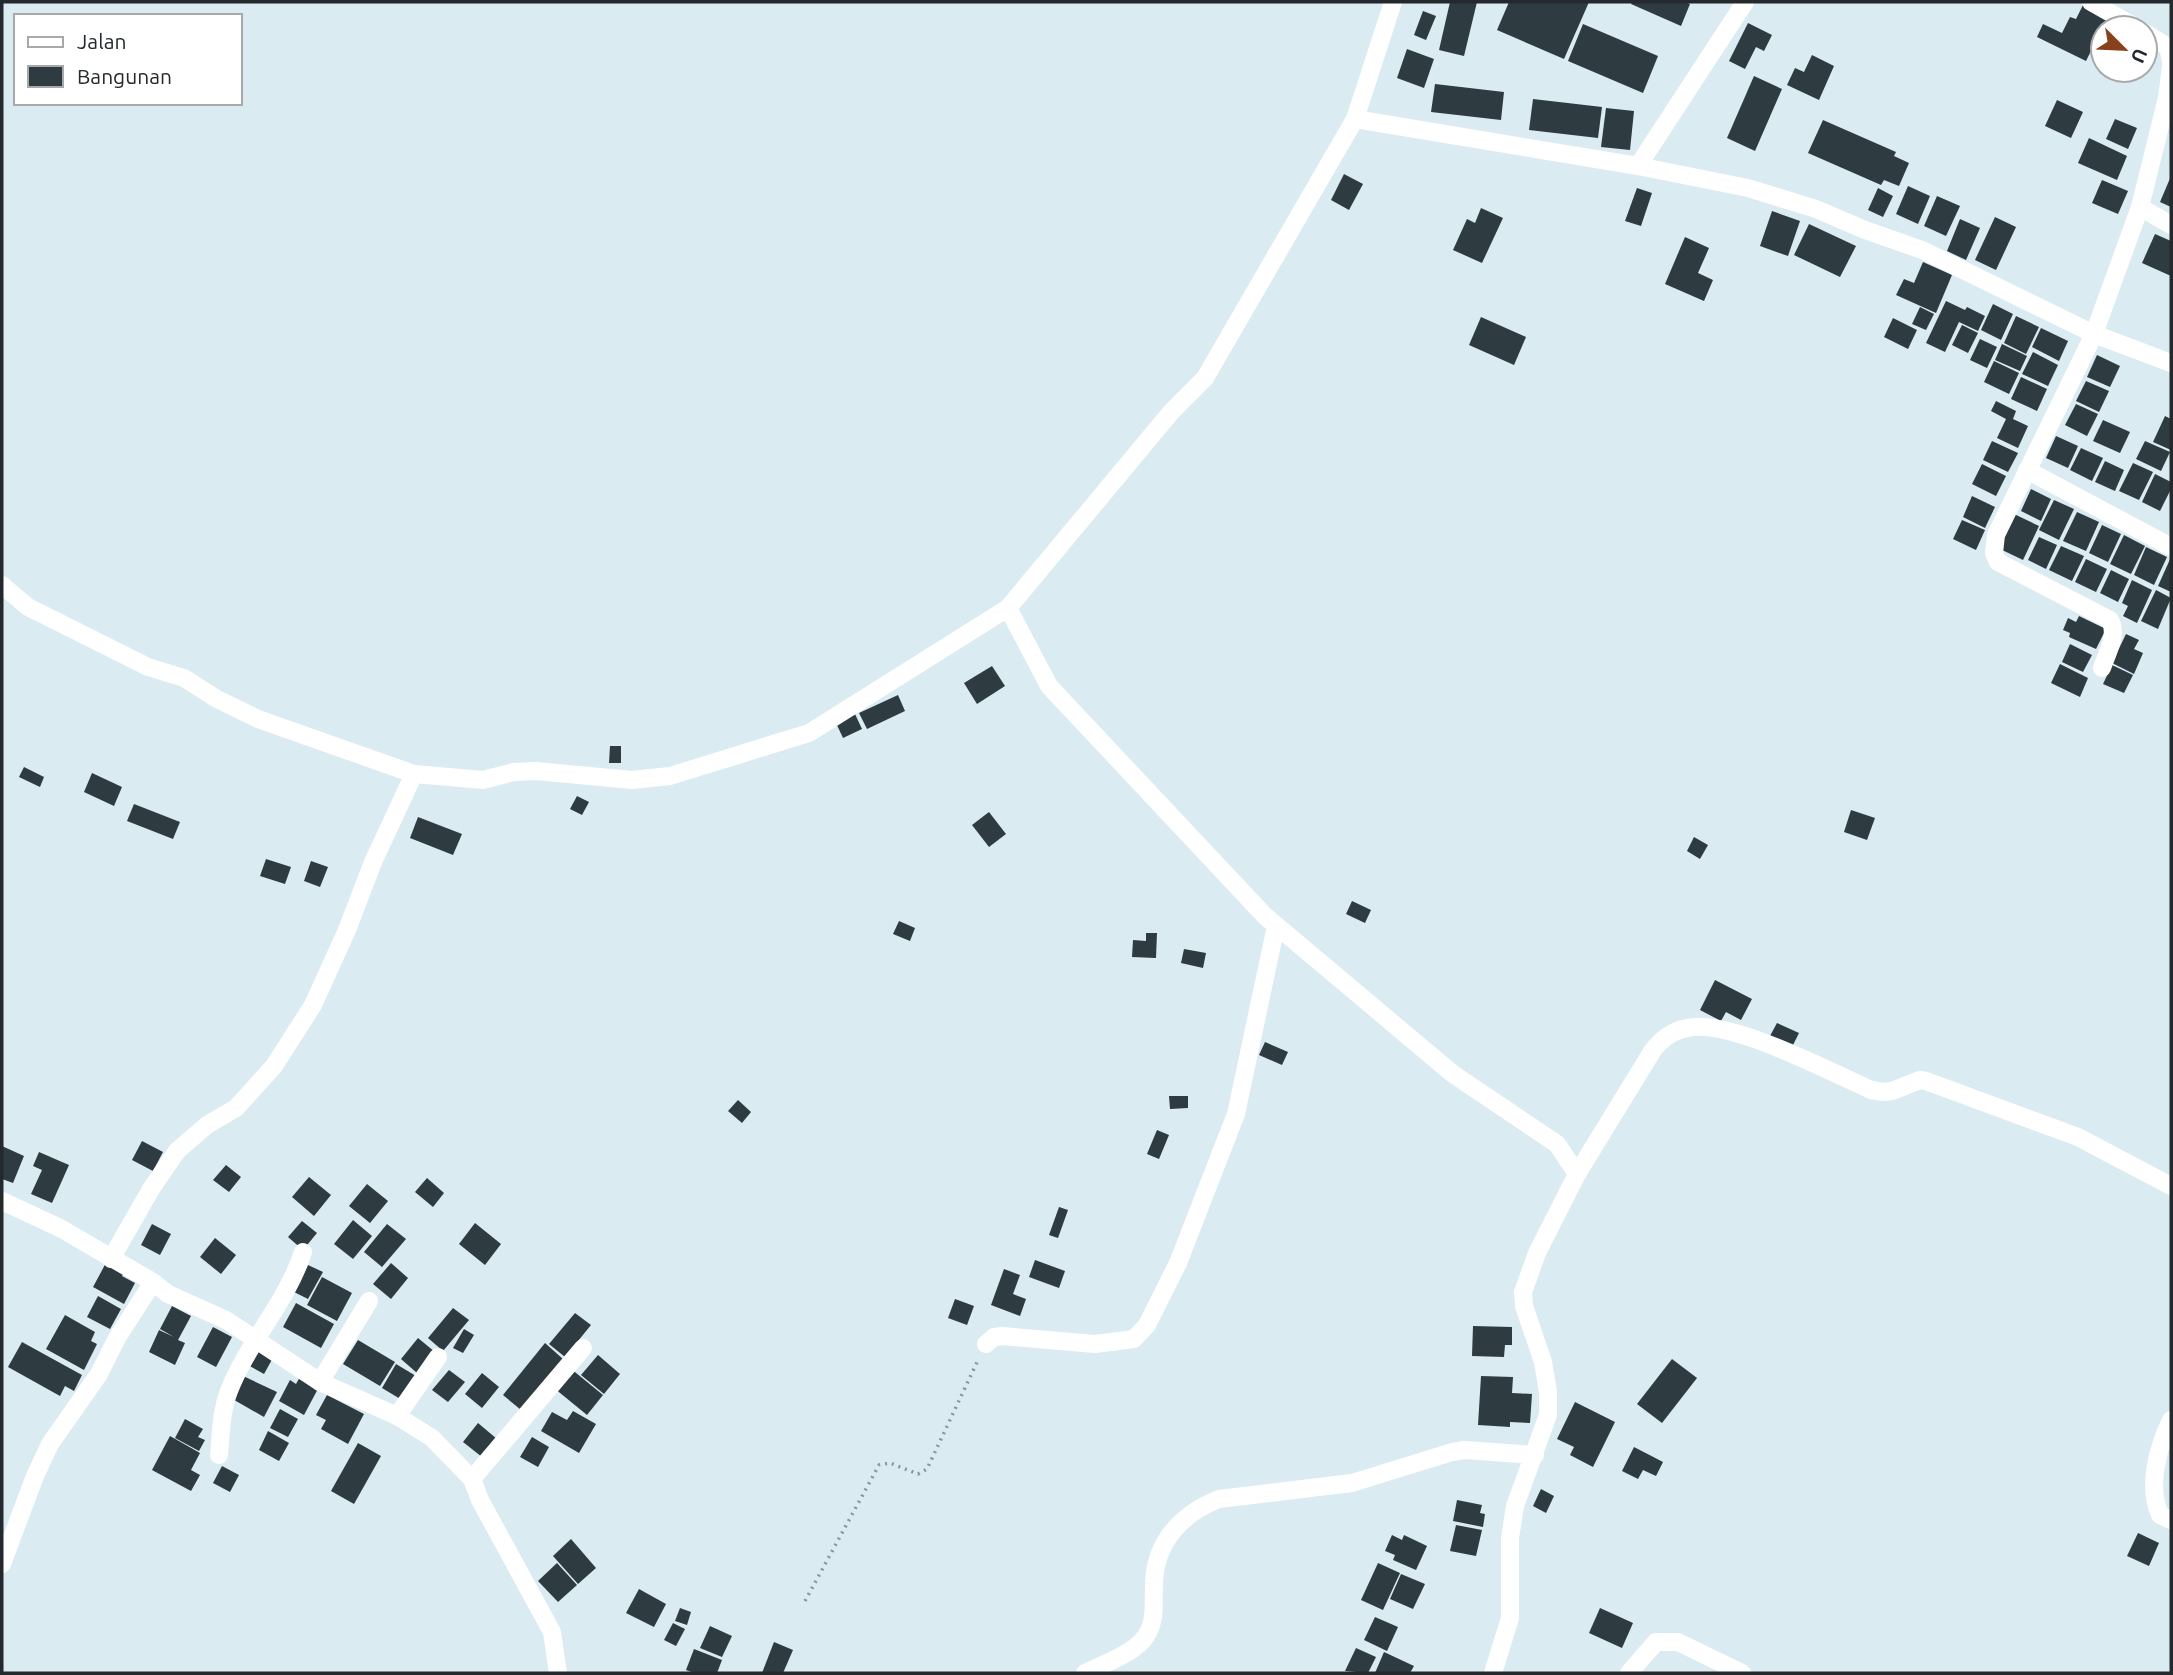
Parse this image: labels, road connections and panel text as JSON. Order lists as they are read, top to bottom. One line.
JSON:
{"legend":["Jalan","Bangunan"],"north":"bottom right"}
